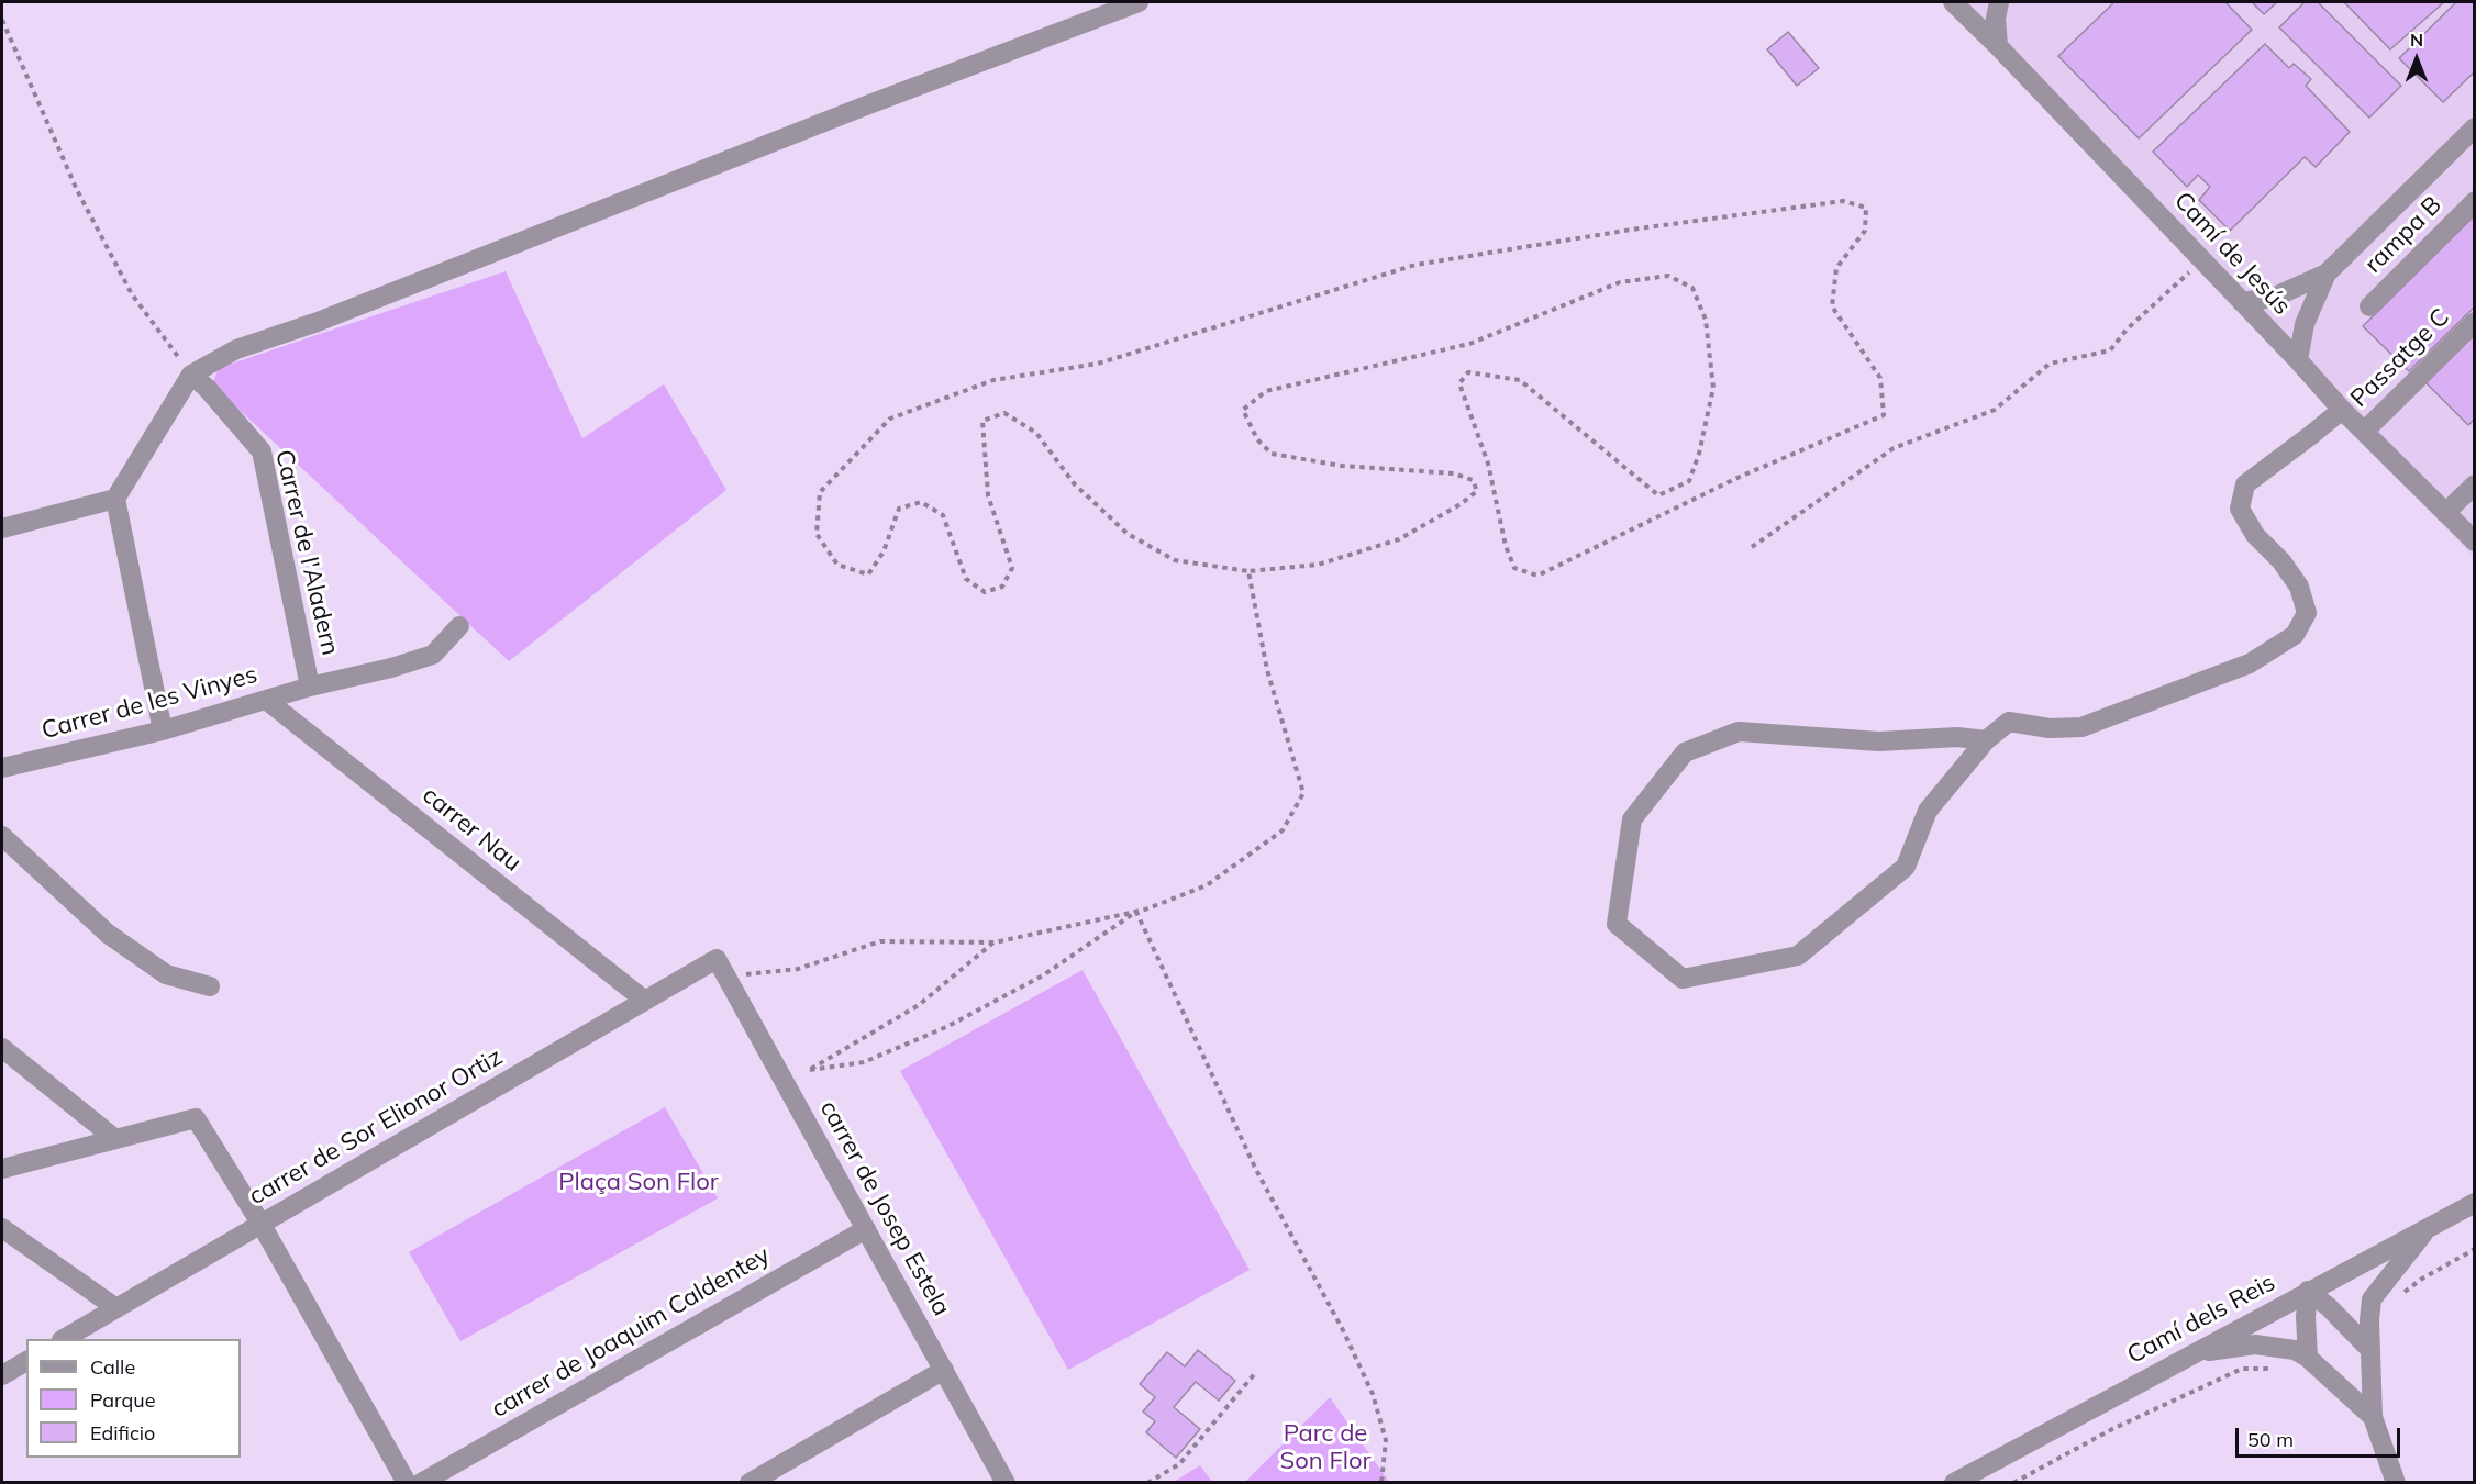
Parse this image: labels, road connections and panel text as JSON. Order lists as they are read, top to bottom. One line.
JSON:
{"streets":{"street":["rampa B","Camí de Jesús","Passatge C","Carrer de l'Aladern","Carrer de les Vinyes","carrer Nau","carrer de Sor Elionor Ortiz","carrer de Josep Estela","Camí dels Reis","carrer de Joaquim Caldentey"]},"crossings":[["Camí de Jesús","Passatge C"],["Carrer de l'Aladern","Carrer de les Vinyes"],["Carrer de les Vinyes","carrer Nau"],["carrer Nau","carrer de Sor Elionor Ortiz"],["carrer de Sor Elionor Ortiz","carrer de Josep Estela"],["carrer de Josep Estela","carrer de Joaquim Caldentey"]],"parks":["Plaça Son Flor","Parc de Son Flor"],"legend":["Calle","Parque","Edificio"],"scale_bar":"50 m","north":"top"}
